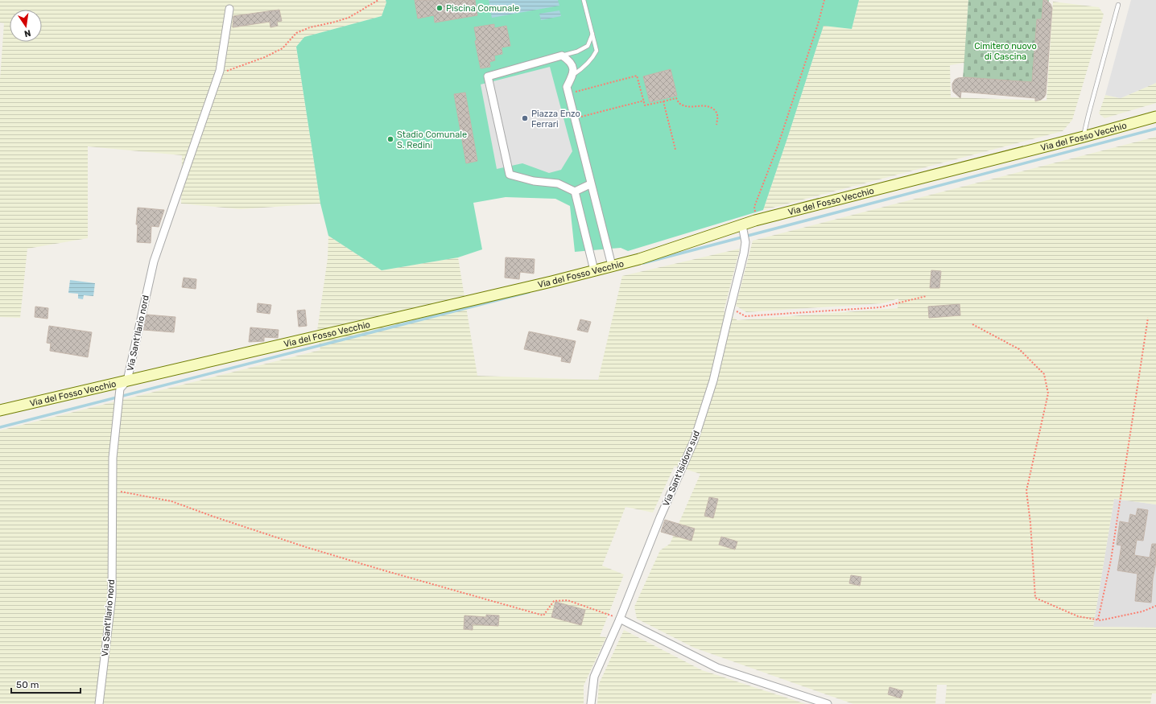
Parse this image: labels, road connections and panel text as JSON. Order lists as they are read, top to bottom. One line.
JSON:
{"streets":{"street":["Via del Fosso Vecchio","Via Sant'Ilario nord","Via Sant'Isidoro sud"]},"crossings":[["Via del Fosso Vecchio","Via Sant'Ilario nord"],["Via del Fosso Vecchio","Via Sant'Isidoro sud"]],"parks":["Cimitero nuovo di Cascina"],"places":["Piscina Comunale","Piazza Enzo Ferrari","Stadio Comunale S. Redini"],"scale_bar":"50 m","north":"bottom"}
